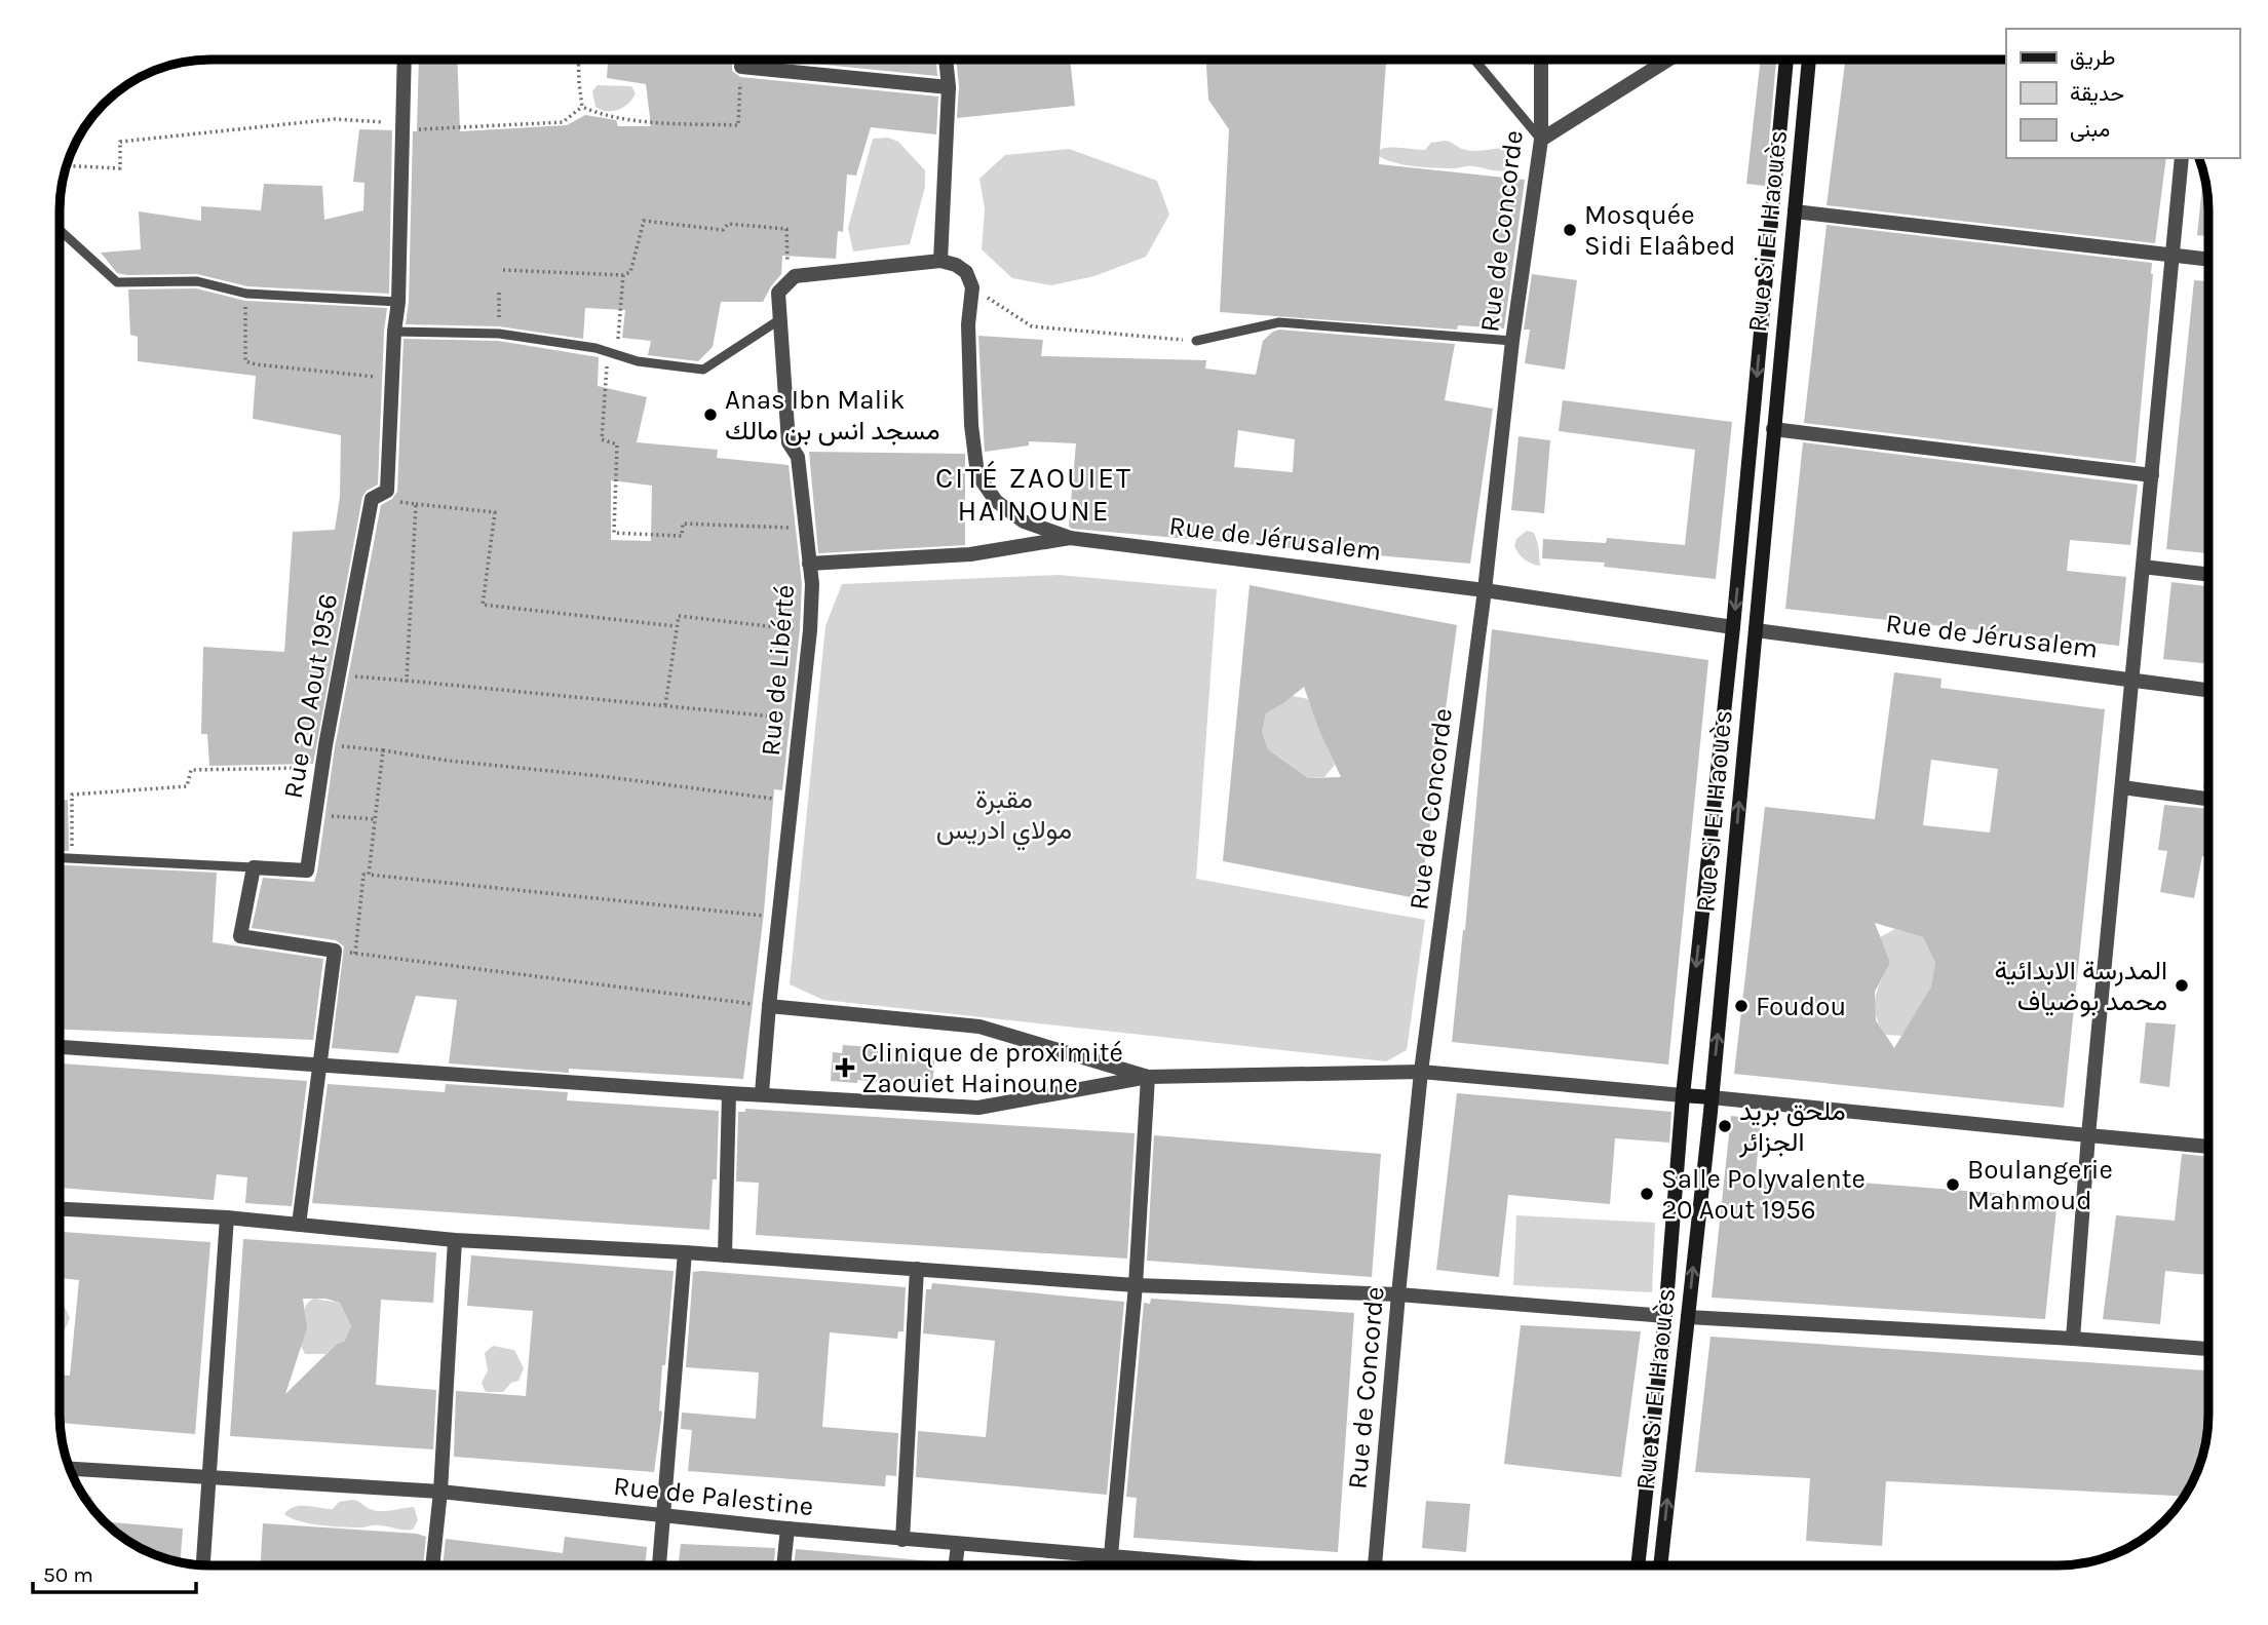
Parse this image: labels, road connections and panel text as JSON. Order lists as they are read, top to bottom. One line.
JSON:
{"streets":{"street":["Rue de Concorde","Rue Si El Haouès","Rue de Jérusalem","Rue de Libérté","Rue 20 Aout 1956","Rue de Palestine"]},"crossings":[["Rue de Concorde","Rue de Jérusalem"],["Rue Si El Haouès","Rue de Jérusalem"],["Rue de Jérusalem","Rue de Libérté"]],"districts":["CITÉ ZAOUIET HAINOUNE"],"parks":["مقبرة مولاي ادريس"],"places":{"other":["Mosquée Sidi Elaâbed","Anas Ibn Malik مسجد انس بن مالك","المدرسة الابدائية محمد بوضياف","Foudou","ملحق بريد الجزائر","Boulangerie Mahmoud","Salle Polyvalente 20 Aout 1956"],"health":["Clinique de proximité Zaouiet Hainoune"]},"legend":["طريق","حديقة","مبنى"],"scale_bar":"50 m"}
